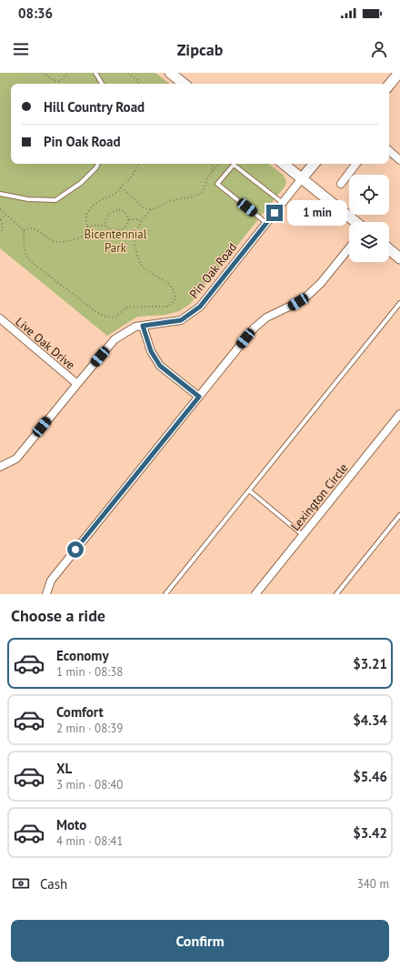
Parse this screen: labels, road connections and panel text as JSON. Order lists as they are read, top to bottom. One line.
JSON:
{"streets":{"street":["Pin Oak Road","Live Oak Drive","Lexington Circle"]},"crossings":[["Pin Oak Road","Live Oak Drive"]],"parks":["Bicentennial Park"],"page":{"status":"08:36","header":"Zipcab","banner":["Hill Country Road","Pin Oak Road"],"bubble":"1 min","heading":"Choose a ride","list":[{"name":"Economy","note":"1 min · 08:38","value":"$3.21"},{"name":"Comfort","note":"2 min · 08:39","value":"$4.34"},{"name":"XL","note":"3 min · 08:40","value":"$5.46"},{"name":"Moto","note":"4 min · 08:41","value":"$3.42"}],"pay":["Cash","340 m"],"buttons":"Confirm"}}
